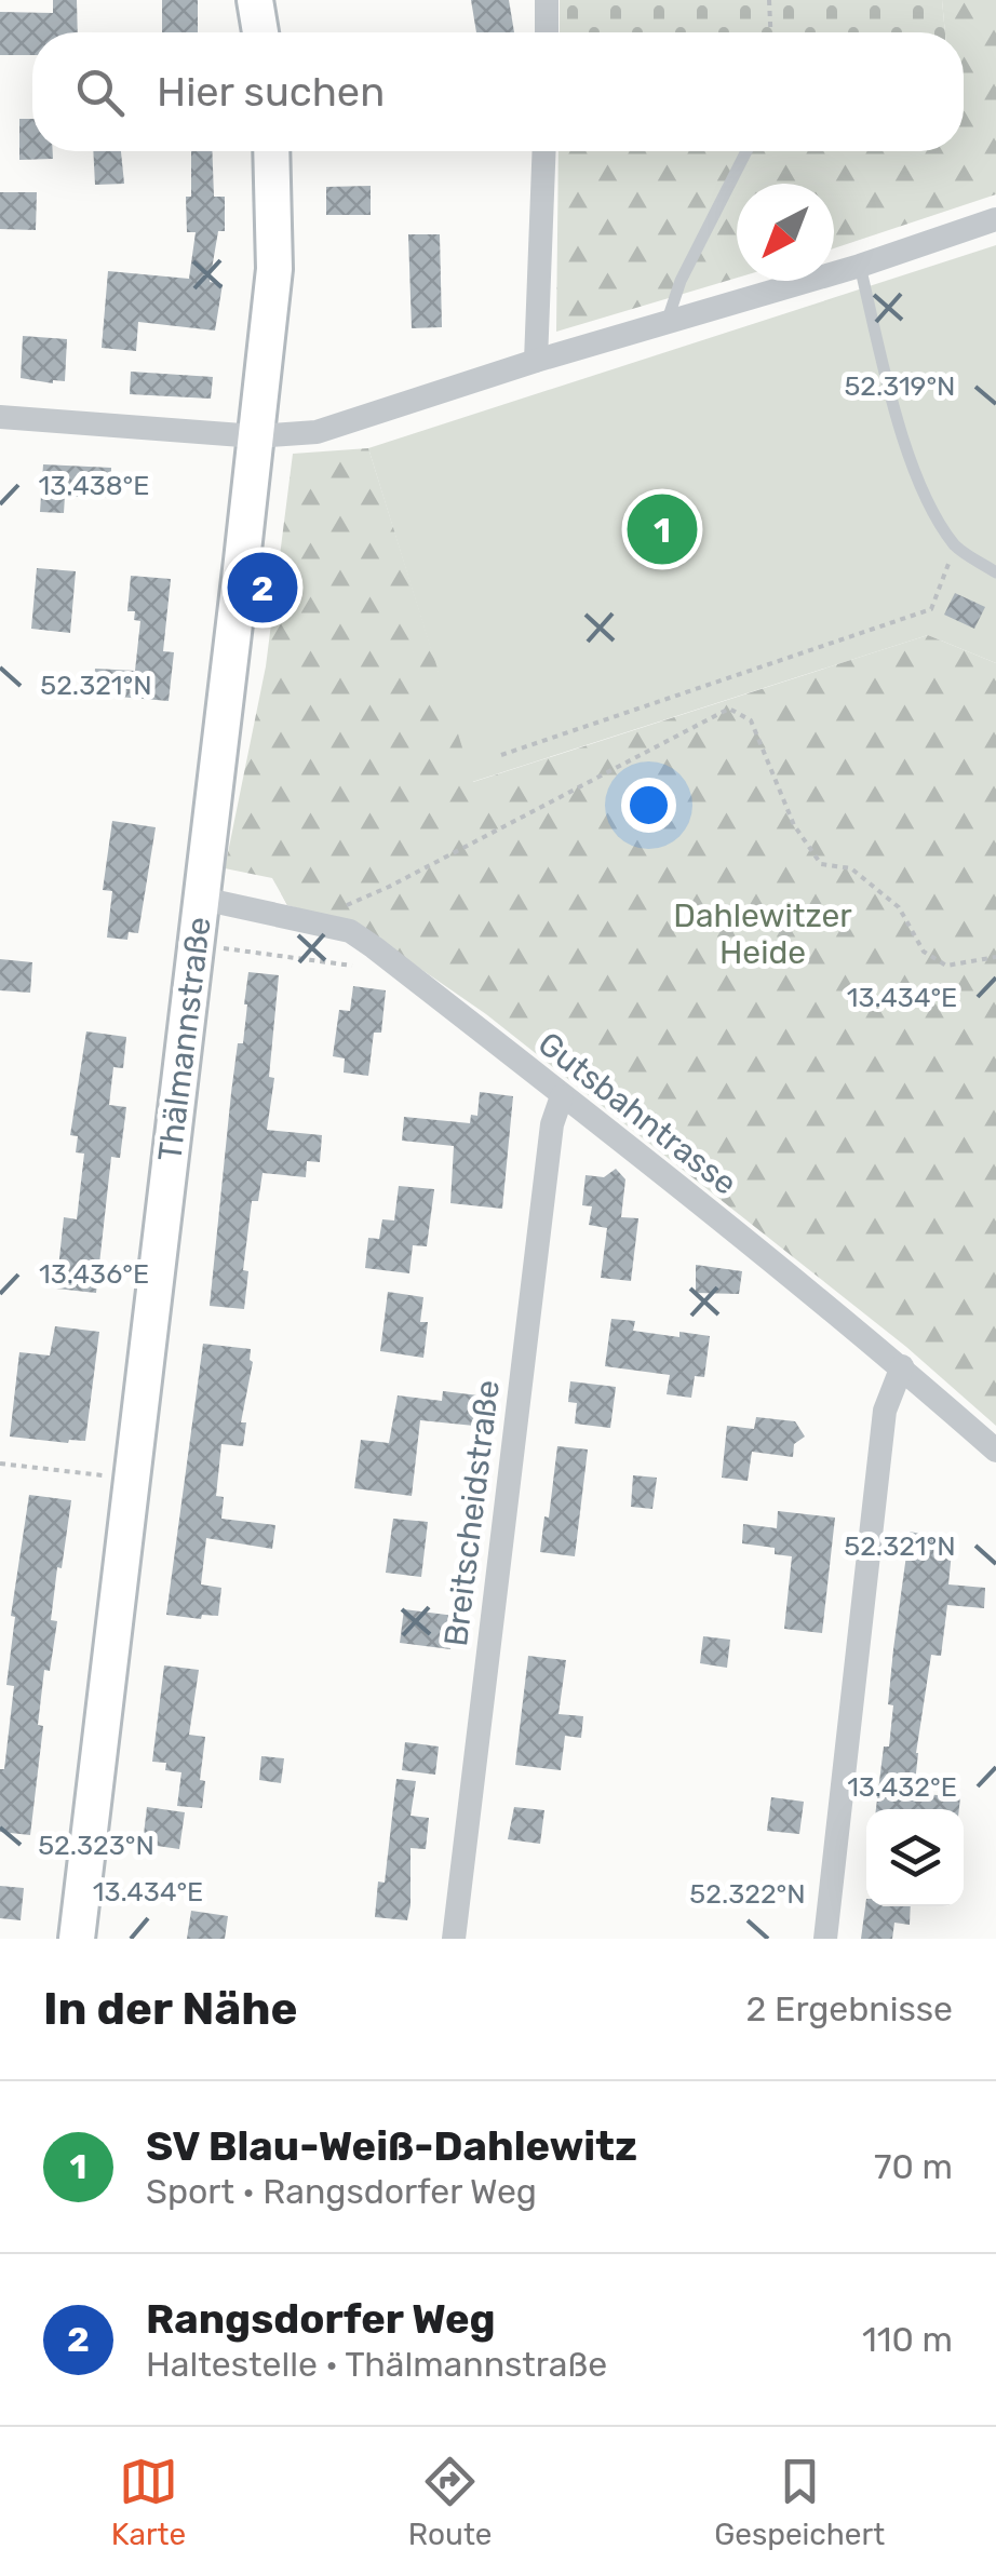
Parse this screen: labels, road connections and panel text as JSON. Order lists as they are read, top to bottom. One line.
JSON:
{"streets":{"main road":["Thälmannstraße"],"street":["Gutsbahntrasse","Breitscheidstraße"]},"crossings":[["Thälmannstraße","Gutsbahntrasse"],["Gutsbahntrasse","Breitscheidstraße"]],"parks":["Dahlewitzer Heide"],"north":"bottom left","page":{"search":"Hier suchen","pins":["1","2"],"heading":["In der Nähe","2 Ergebnisse"],"list":[{"mark":"1","name":"SV Blau-Weiß-Dahlewitz","note":"Sport · Rangsdorfer Weg","value":"70 m"},{"mark":"2","name":"Rangsdorfer Weg","note":"Haltestelle · Thälmannstraße","value":"110 m"}],"nav":["Karte","Route","Gespeichert"]},"coordinates":["52.319°N","13.438°E","52.321°N","13.434°E","13.436°E","13.432°E","52.323°N","52.322°N"]}
